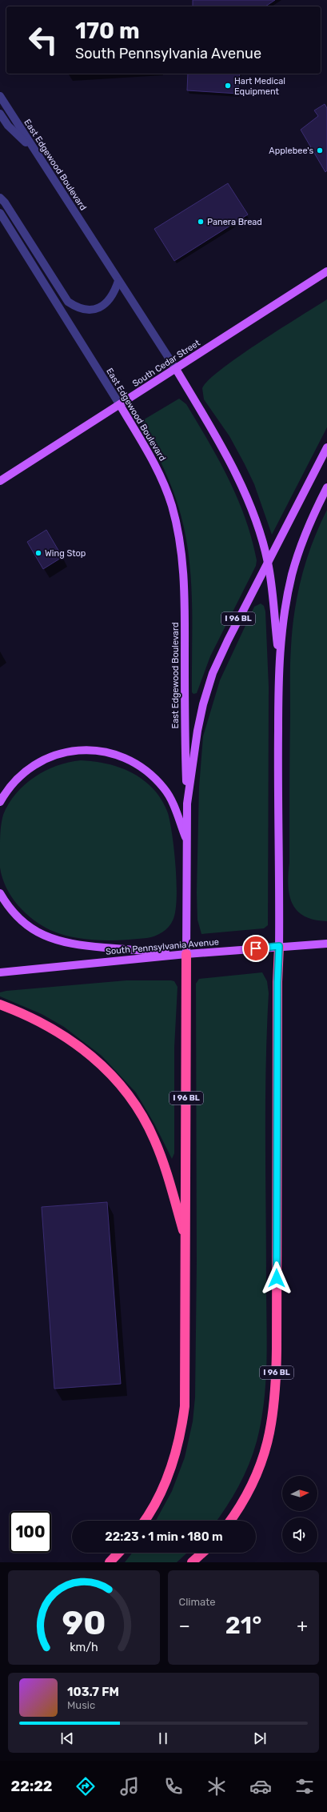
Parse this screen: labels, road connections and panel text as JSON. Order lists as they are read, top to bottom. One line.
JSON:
{"streets":{"highway":["I 96 BL"],"main road":["East Edgewood Boulevard","South Cedar Street","South Pennsylvania Avenue"]},"crossings":[["East Edgewood Boulevard","South Cedar Street"],["East Edgewood Boulevard","I 96 BL"],["I 96 BL","South Pennsylvania Avenue"]],"places":["Hart Medical Equipment","Applebee's","Panera Bread","Wing Stop"],"north":"right","page":{"turn":["170 m","South Pennsylvania Avenue"],"limit":"100","trip":"22:23 · 1 min · 180 m","tile":"Climate","heat":["−","21°","+"],"song":["103.7 FM","Music"],"tabs":"22:22","gauge":["90","km/h"]}}
